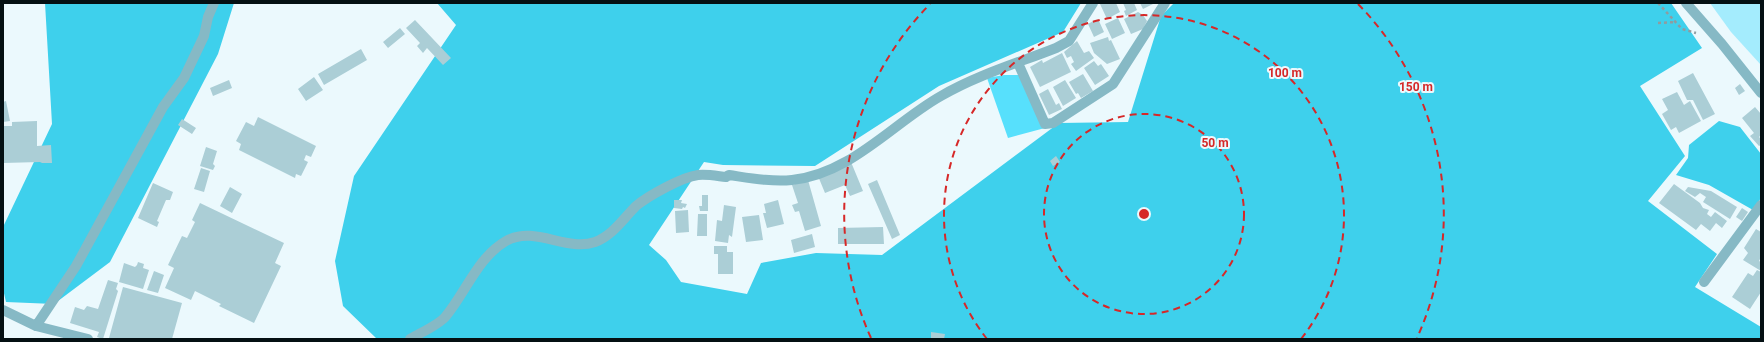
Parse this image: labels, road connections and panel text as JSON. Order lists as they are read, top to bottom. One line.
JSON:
{"rings":["100 m","150 m","50 m"]}
